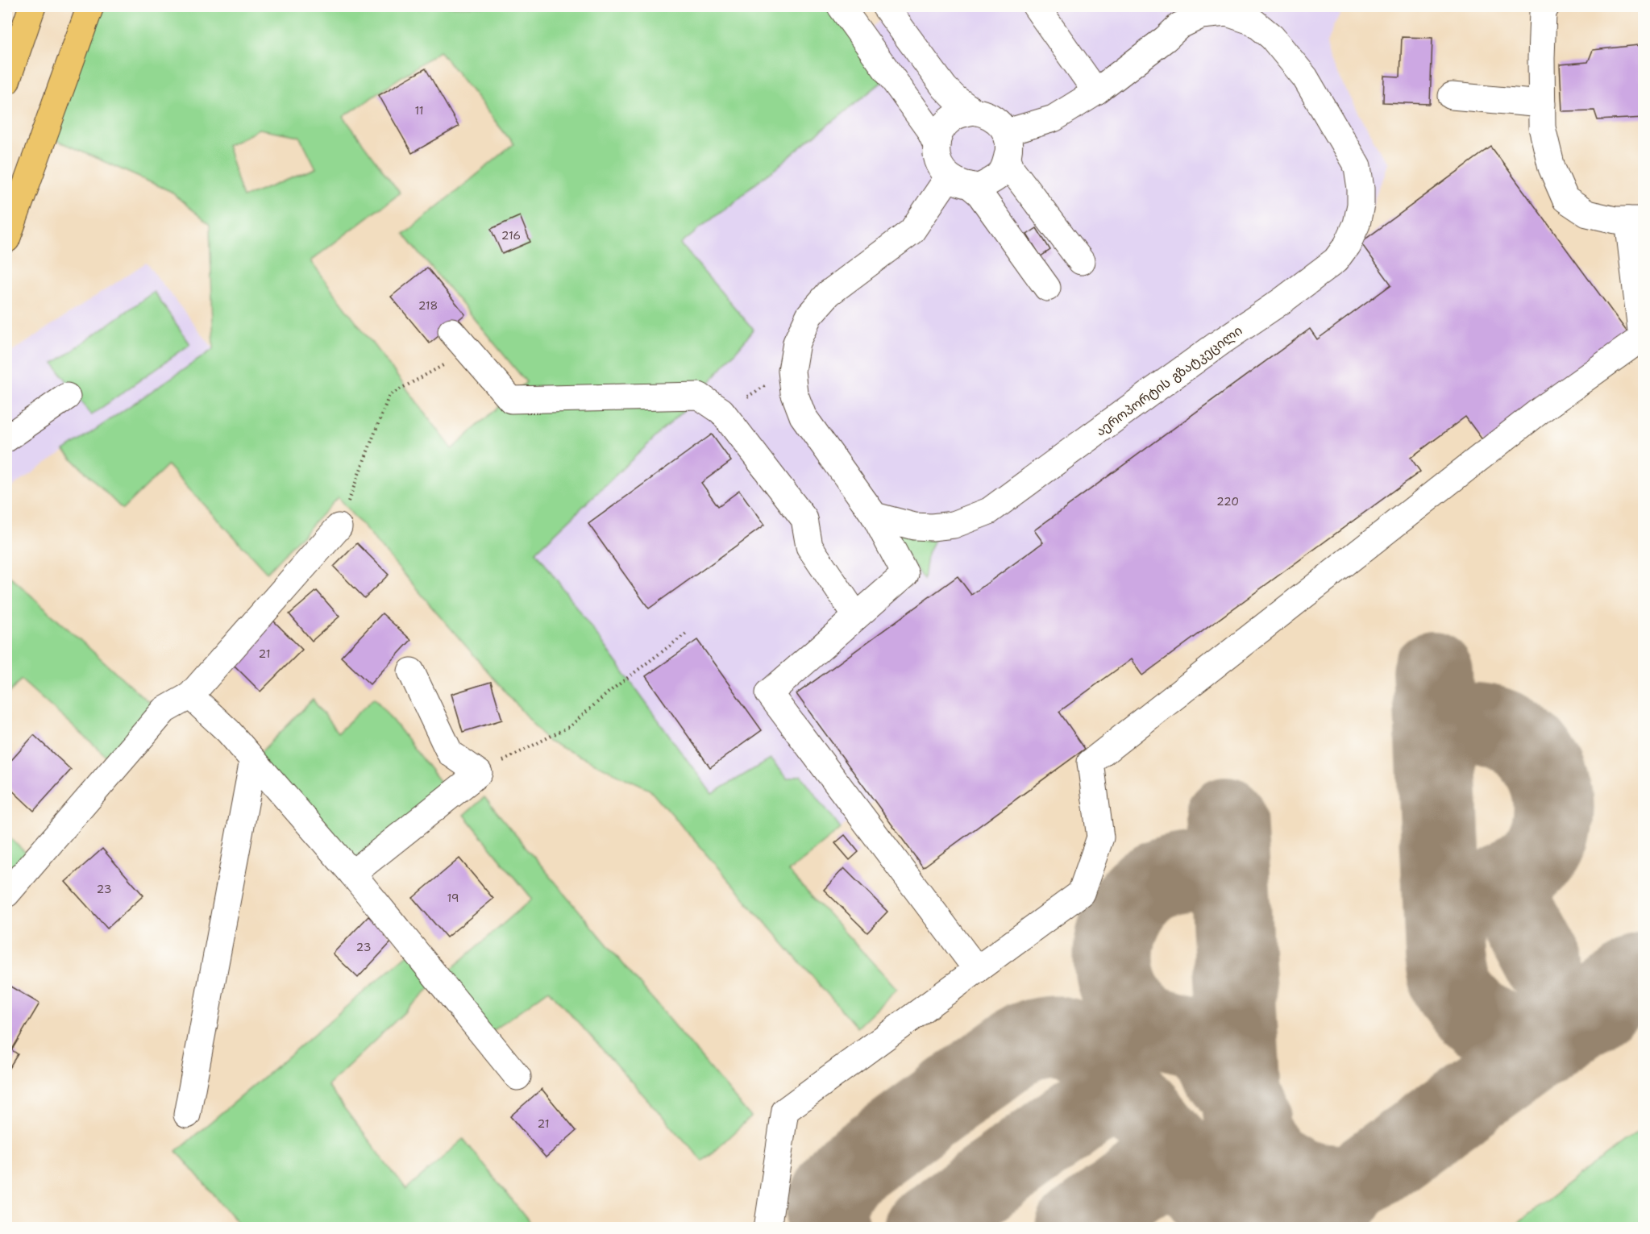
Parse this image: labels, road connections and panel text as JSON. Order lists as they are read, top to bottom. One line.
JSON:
{"streets":{"street":["აეროპორტის გზატკეცილი"]},"house_numbers":["11","216","218","220","21","23","19","23","21"]}
